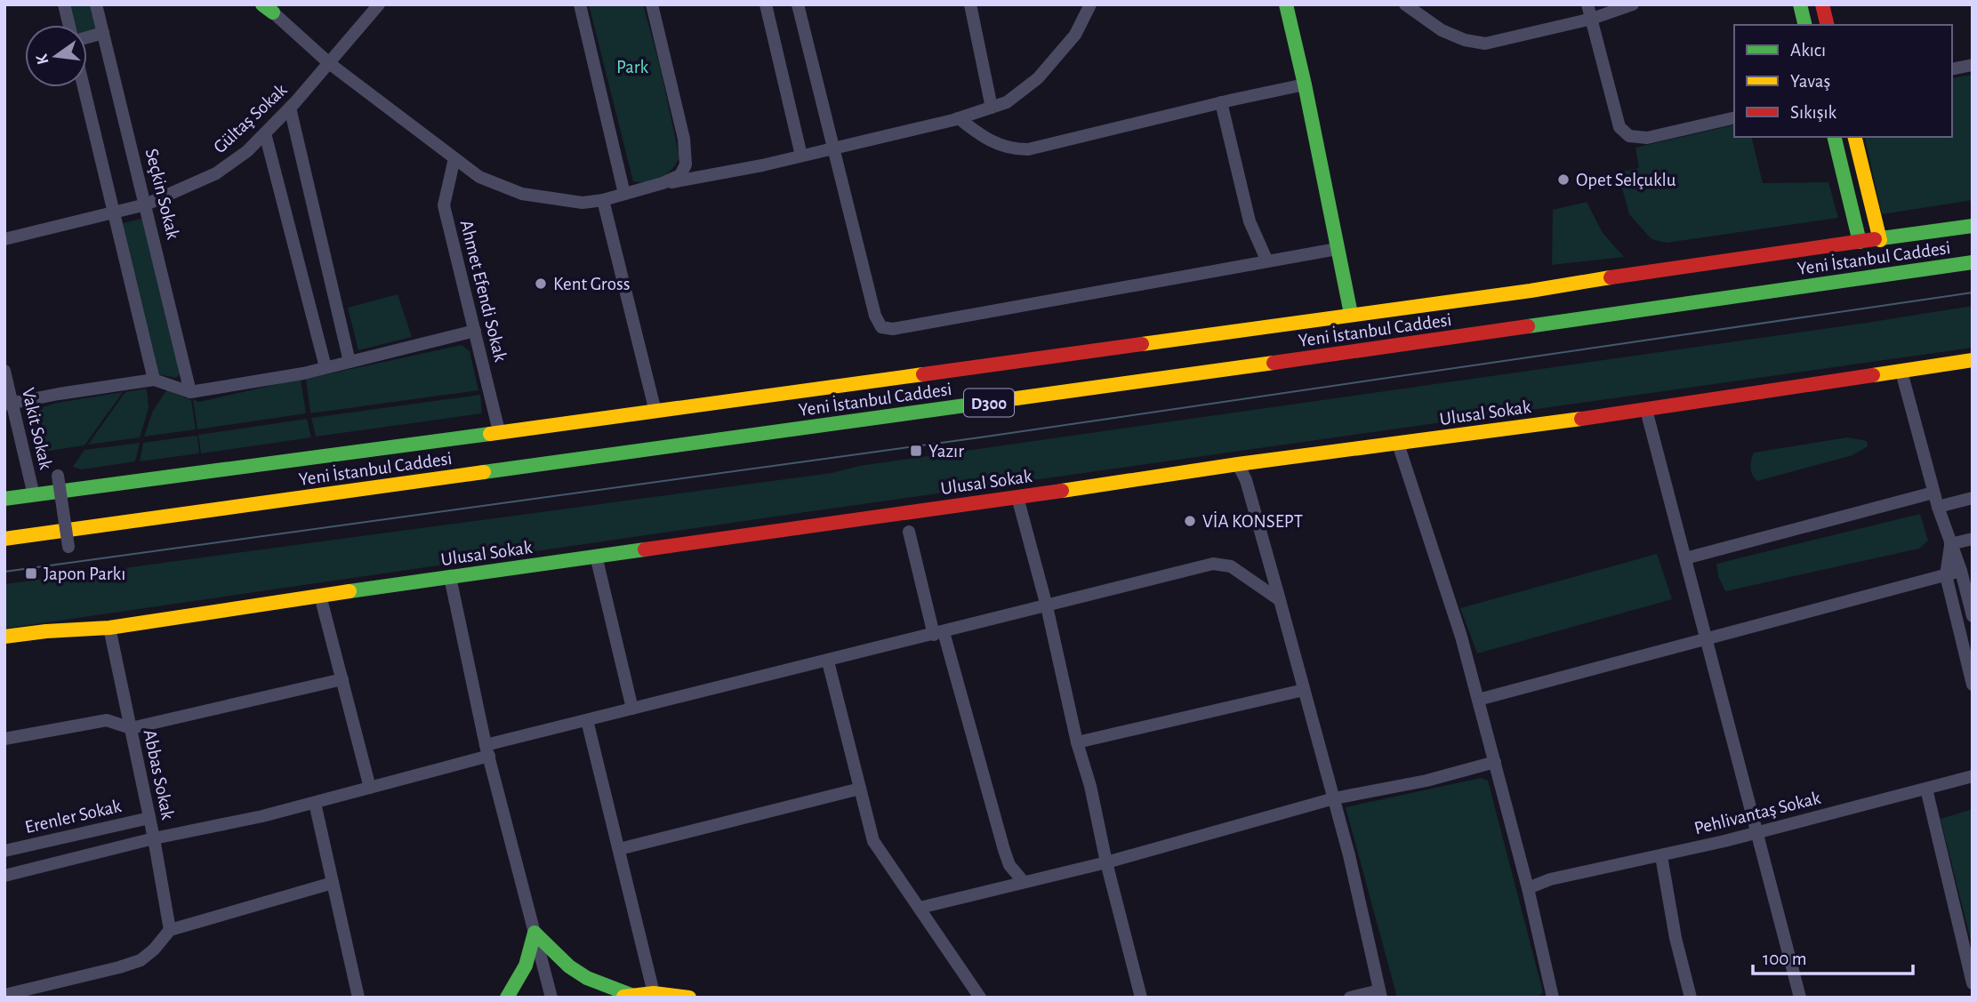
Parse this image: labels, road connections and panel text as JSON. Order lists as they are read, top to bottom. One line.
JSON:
{"streets":{"main road":["Yeni İstanbul Caddesi","D300","Ulusal Sokak"],"street":["Gültaş Sokak","Seçkin Sokak","Ahmet Efendi Sokak","Vakit Sokak","Abbas Sokak","Pehlivantaş Sokak","Erenler Sokak"]},"crossings":[["Gültaş Sokak","Seçkin Sokak"],["Yeni İstanbul Caddesi","Ahmet Efendi Sokak"],["Yeni İstanbul Caddesi","Vakit Sokak"],["Ulusal Sokak","Abbas Sokak"],["Abbas Sokak","Erenler Sokak"]],"parks":["Park"],"places":{"other":["Opet Selçuklu","Kent Gross","VİA KONSEPT"],"transit":["Yazır","Japon Parkı"]},"legend":["Akıcı","Yavaş","Sıkışık"],"scale_bar":"100 m","north":"left"}
